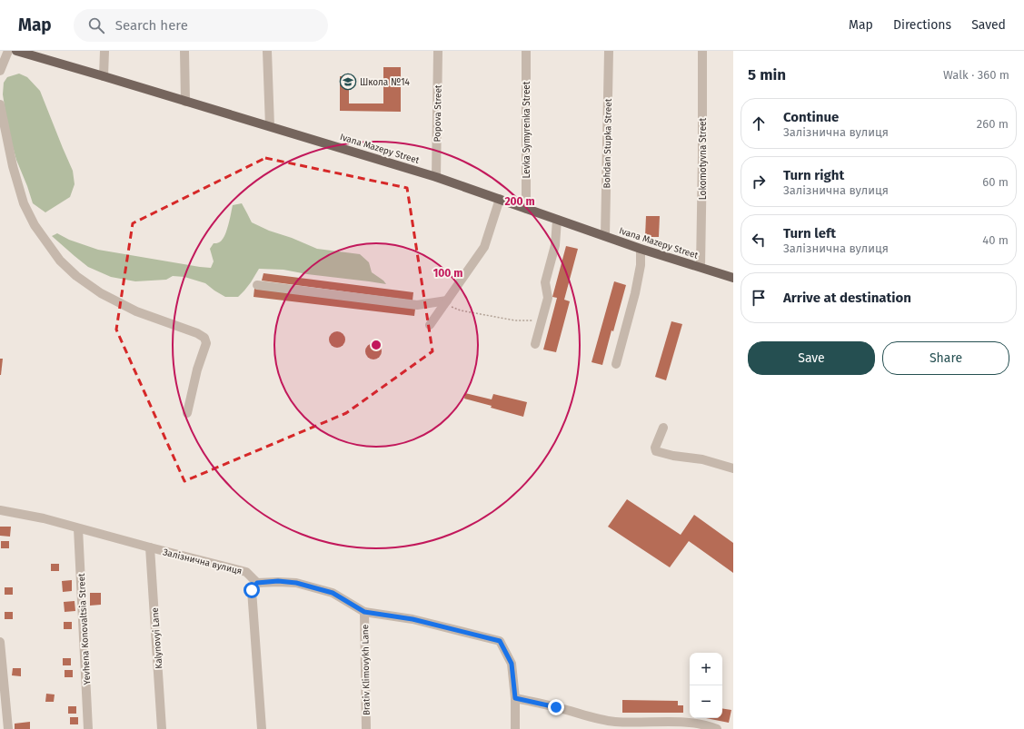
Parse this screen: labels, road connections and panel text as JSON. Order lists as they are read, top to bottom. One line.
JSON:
{"streets":{"main road":["Ivana Mazepy Street"],"street":["Popova Street","Levka Symyrenka Street","Bohdan Stupka Street","Lokomotyvna Street","Залізнична вулиця","Yevhena Konovaltsia Street","Kalynovyi Lane","Brativ Klimovykh Lane"]},"crossings":[["Popova Street","Ivana Mazepy Street"],["Levka Symyrenka Street","Ivana Mazepy Street"],["Bohdan Stupka Street","Ivana Mazepy Street"],["Ivana Mazepy Street","Lokomotyvna Street"],["Залізнична вулиця","Yevhena Konovaltsia Street"],["Залізнична вулиця","Kalynovyi Lane"]],"places":{"school or university":["Школа №14"]},"page":{"header":"Map","search":"Search here","nav":["Map","Directions","Saved"],"heading":["5 min","Walk · 360 m"],"list":[["Continue","Залізнична вулиця","260 m"],["Turn right","Залізнична вулиця","60 m"],["Turn left","Залізнична вулиця","40 m"],"Arrive at destination"],"buttons":["Save","Share"],"map_buttons":["+","−"]},"rings":["200 m","100 m"]}
